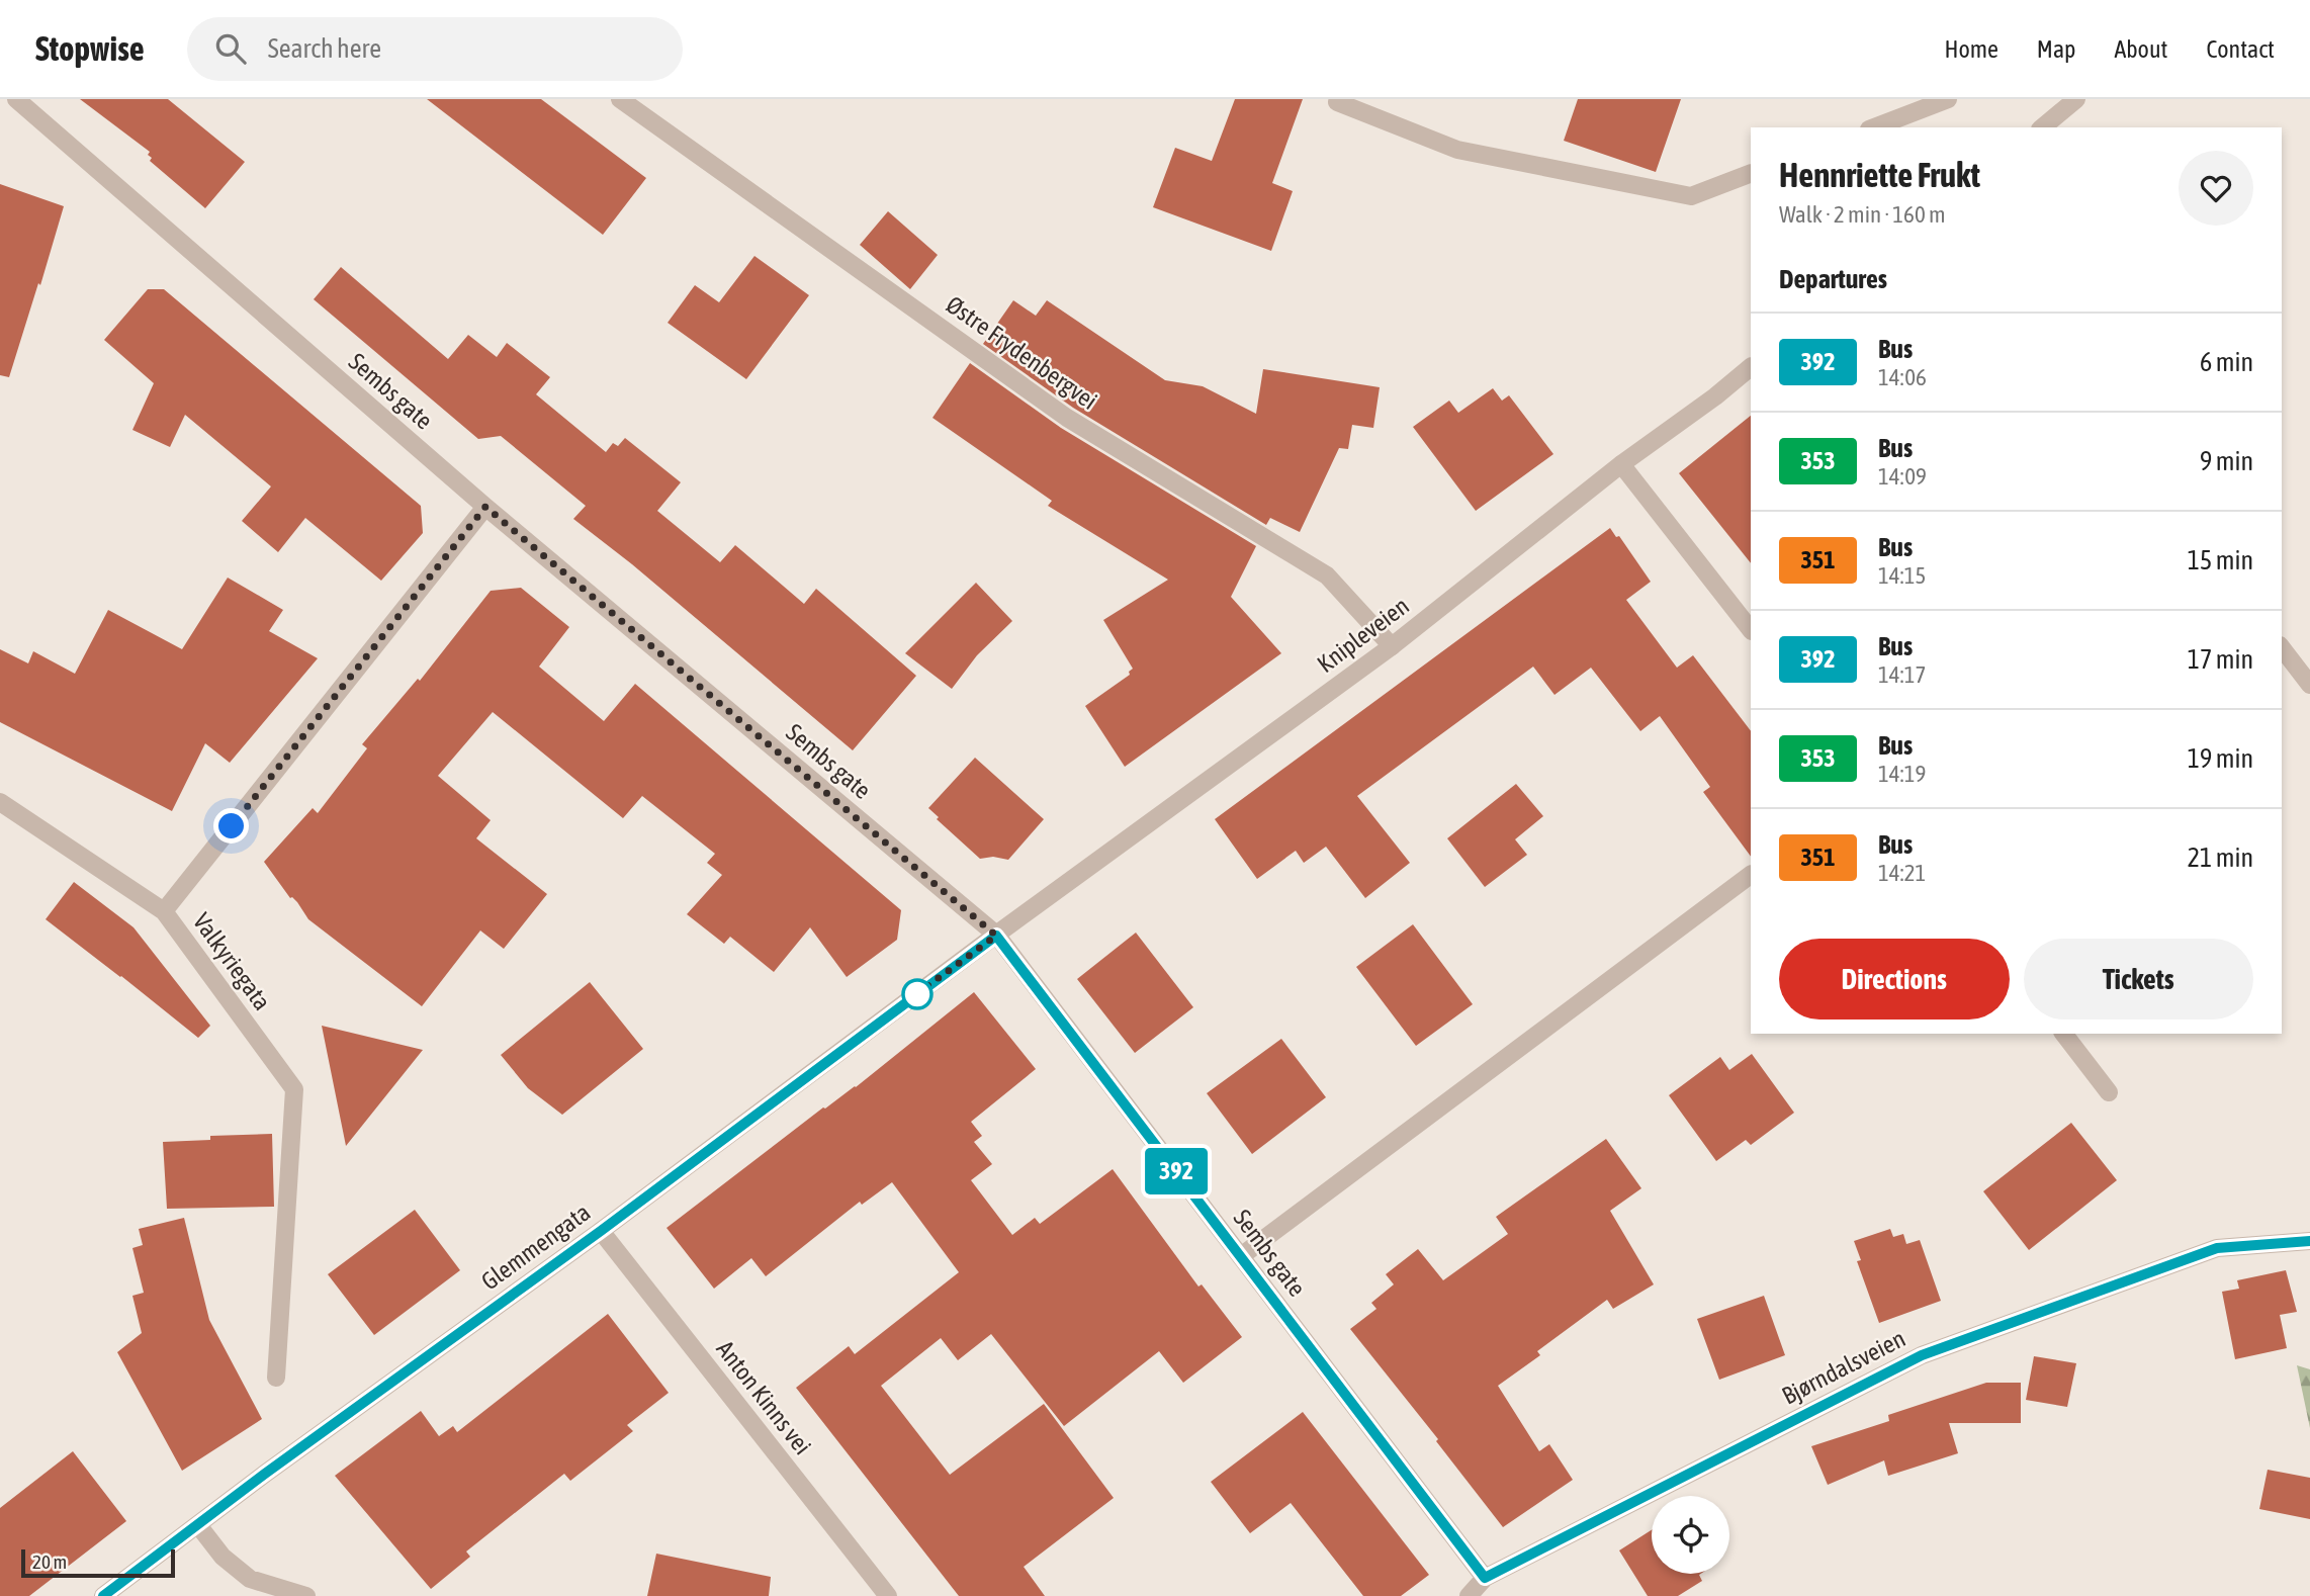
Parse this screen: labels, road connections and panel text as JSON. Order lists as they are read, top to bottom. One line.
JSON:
{"streets":{"street":["Østre Frydenbergvei","Sembs gate","Knipleveien","Valkyriegata","Glemmengata","Bjørndalsveien","Anton Kinns vei"]},"crossings":[["Østre Frydenbergvei","Knipleveien"],["Sembs gate","Knipleveien"],["Sembs gate","Valkyriegata"],["Sembs gate","Glemmengata"],["Sembs gate","Bjørndalsveien"],["Knipleveien","Glemmengata"],["Glemmengata","Anton Kinns vei"]],"lines":["bus line 392"],"scale_bar":"20 m","page":{"header":"Stopwise","search":"Search here","nav":["Home","Map","About","Contact"],"on_map":"392","heading":[["Hennriette Frukt","Walk · 2 min · 160 m"],"Departures"],"list":[{"mark":"392","name":"Bus","note":"14:06","value":"6 min"},{"mark":"353","name":"Bus","note":"14:09","value":"9 min"},{"mark":"351","name":"Bus","note":"14:15","value":"15 min"},{"mark":"392","name":"Bus","note":"14:17","value":"17 min"},{"mark":"353","name":"Bus","note":"14:19","value":"19 min"},{"mark":"351","name":"Bus","note":"14:21","value":"21 min"}],"buttons":["Directions","Tickets"],"scale":"20 m"}}
